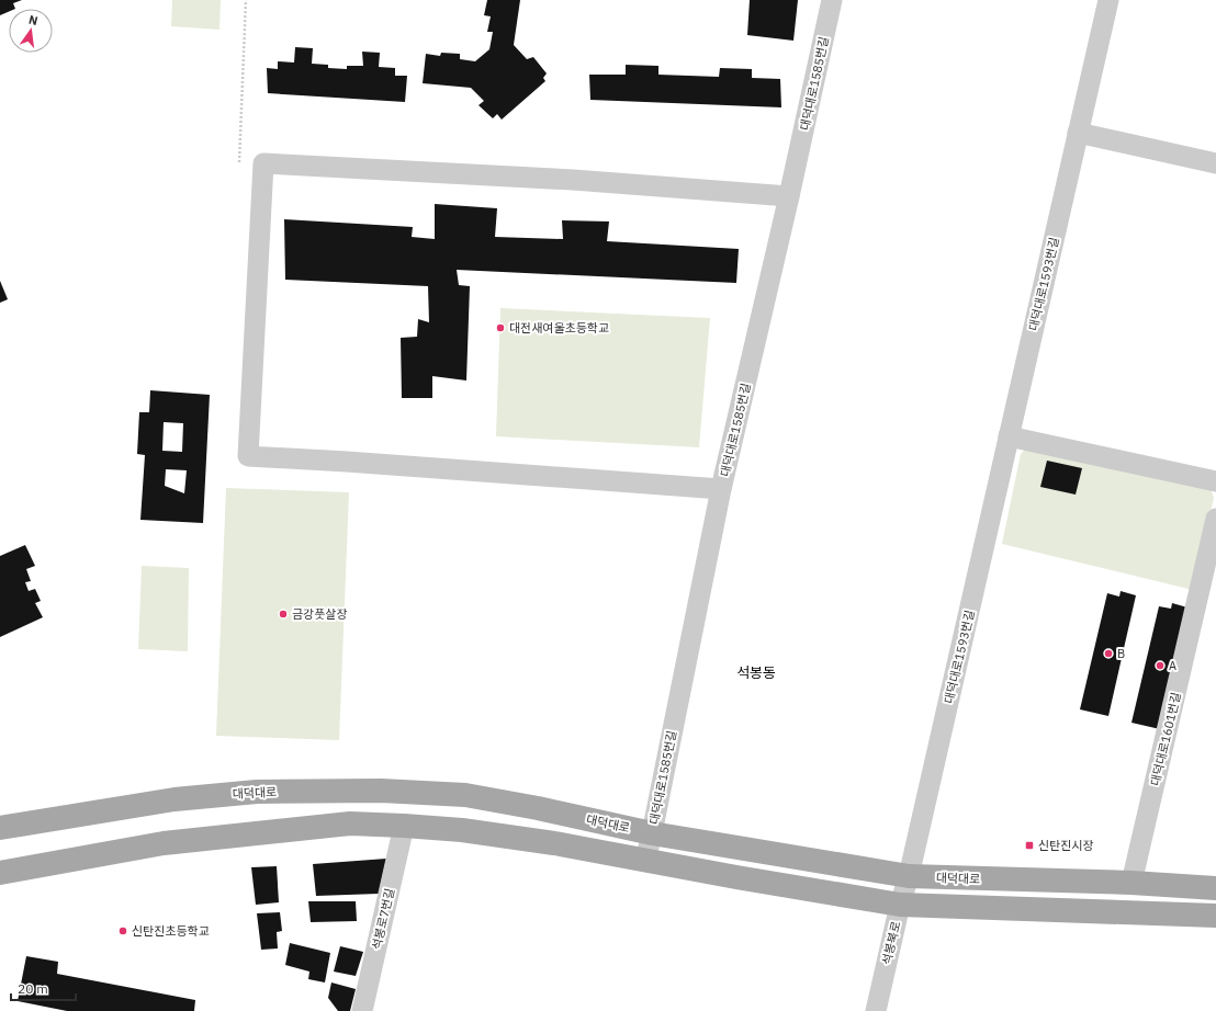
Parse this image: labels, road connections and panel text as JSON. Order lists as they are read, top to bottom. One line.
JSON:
{"streets":{"main road":["대덕대로"],"street":["대덕대로1585번길","대덕대로1593번길","대덕대로1601번길","석봉로7번길","석봉북로"]},"crossings":[["대덕대로1585번길","대덕대로"],["대덕대로1593번길","대덕대로"],["대덕대로1593번길","석봉북로"],["대덕대로1601번길","대덕대로"],["대덕대로","석봉북로"]],"districts":["석봉동"],"places":{"other":["대전새여울초등학교","금강풋살장","B","A","신탄진초등학교"],"transit":["신탄진시장"]},"scale_bar":"20 m","north":"top"}
